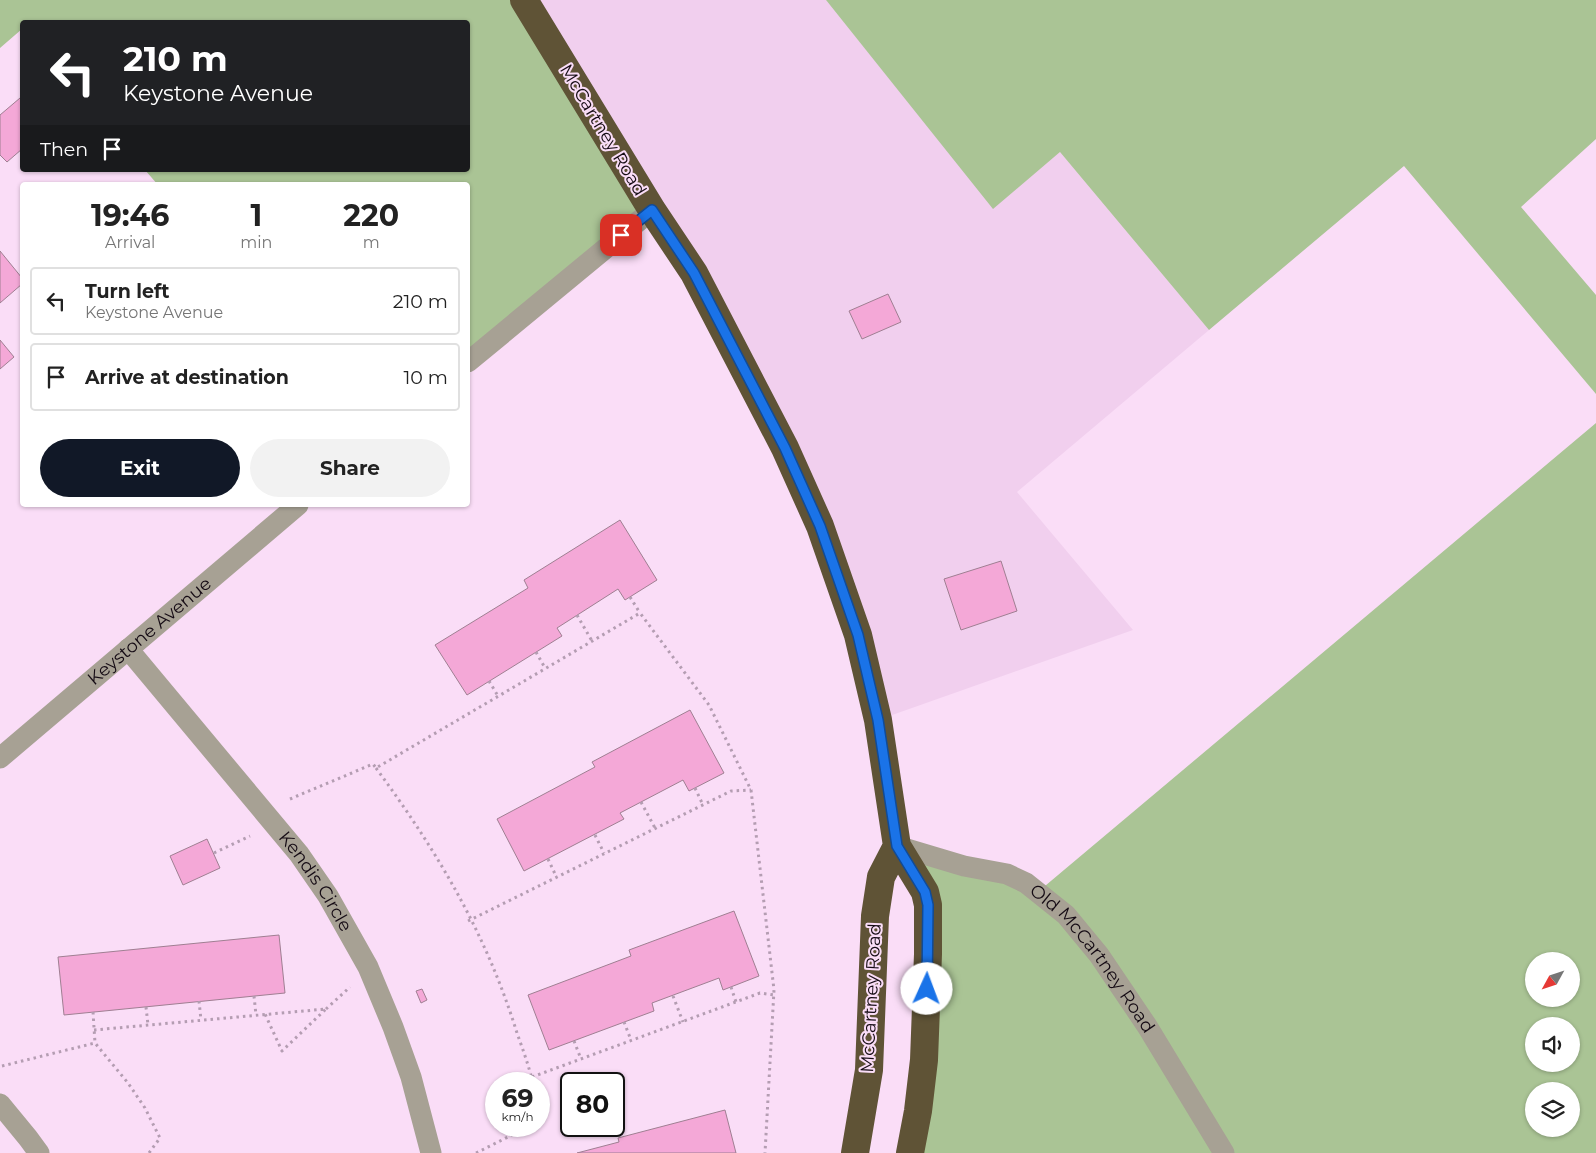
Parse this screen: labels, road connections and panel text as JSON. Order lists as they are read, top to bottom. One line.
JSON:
{"streets":{"highway":["McCartney Road"],"street":["Keystone Avenue","Kendis Circle","Old McCartney Road"]},"crossings":[["McCartney Road","Old McCartney Road"],["Keystone Avenue","Kendis Circle"]],"north":"bottom left","page":{"turn":["210 m","Keystone Avenue"],"then":"Then","eta":["19:46","Arrival","1","min","220","m"],"list":[{"name":"Turn left","note":"Keystone Avenue","value":"210 m"},{"name":"Arrive at destination","value":"10 m"}],"buttons":["Exit","Share"],"speed":"69 km/h","limit":"80"}}
